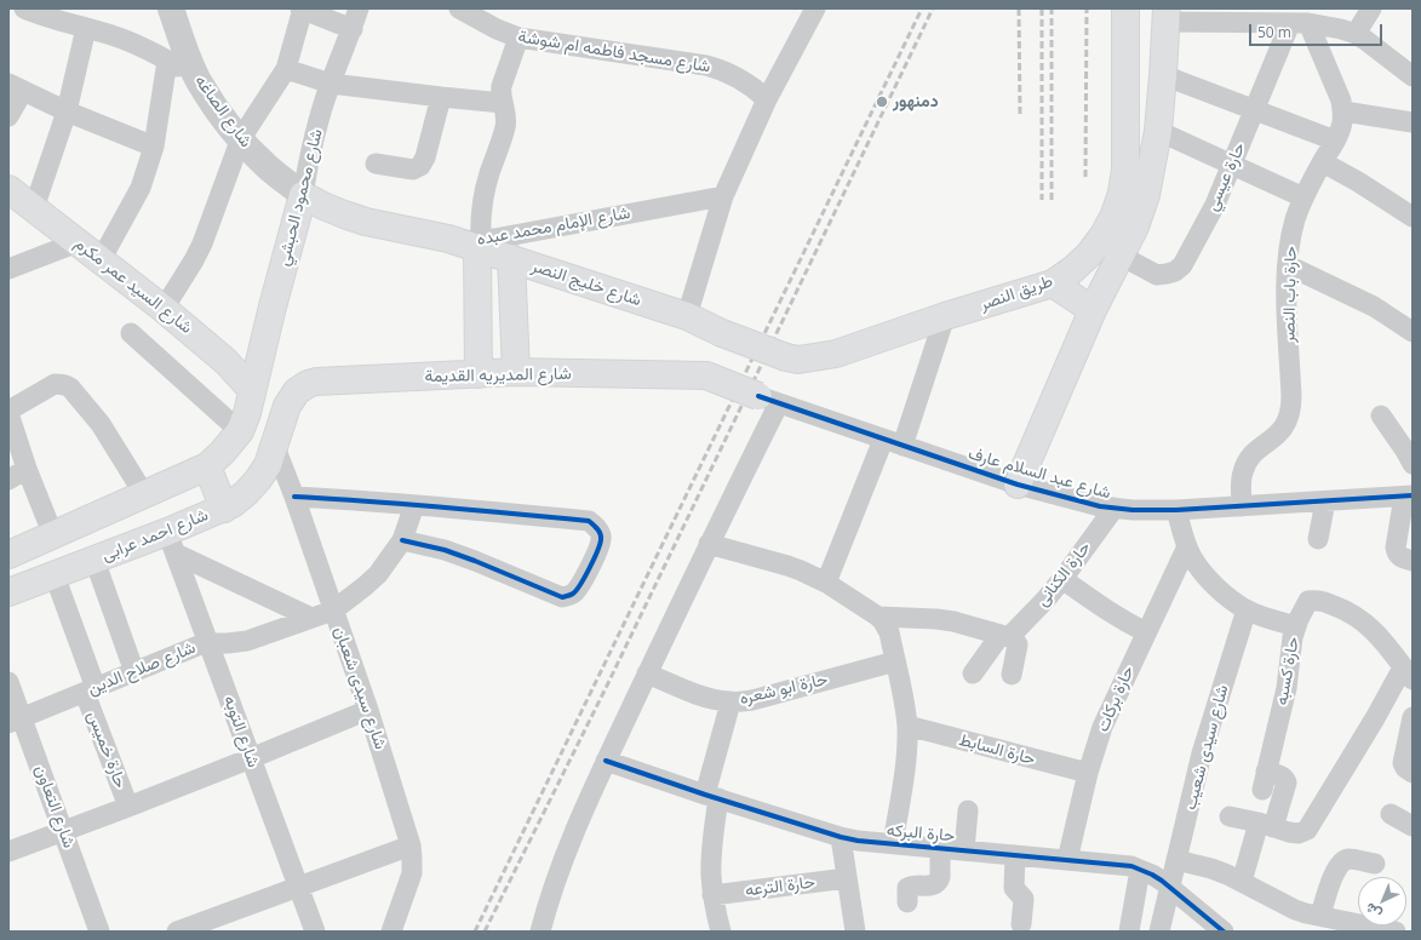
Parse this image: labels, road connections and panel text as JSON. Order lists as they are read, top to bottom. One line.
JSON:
{"streets":{"main road":["شارع محمود الحبشي","شارع خليج النصر","شارع السيد عمر مكرم","طريق النصر","شارع المديريه القديمة","شارع احمد عرابى"],"street":["شارع مسجد فاطمه ام شوشة","شارع الصاغه","حارة عيسي","شارع الإمام محمد عبده","حارة باب النصر","شارع عبد السلام عارف","حارة الكنانى","شارع صلاح الدين","حارة كسبه","شارع سيدى شعبان","حارة ابو شعره","حارة بركات","شارع التوبه","شارع سيدى شعيب","حارة خميس","حارة السابط","شارع التعاون","حارة البركه","حارة الترعه"]},"crossings":[["شارع الصاغه","شارع محمود الحبشي"],["شارع الصاغه","شارع خليج النصر"],["شارع محمود الحبشي","شارع خليج النصر"],["شارع محمود الحبشي","شارع السيد عمر مكرم"],["شارع الإمام محمد عبده","شارع خليج النصر"],["شارع خليج النصر","طريق النصر"],["حارة باب النصر","شارع عبد السلام عارف"],["شارع المديريه القديمة","شارع عبد السلام عارف"],["شارع المديريه القديمة","شارع احمد عرابى"],["شارع المديريه القديمة","شارع سيدى شعبان"],["شارع عبد السلام عارف","حارة الكنانى"],["شارع احمد عرابى","شارع سيدى شعبان"],["شارع احمد عرابى","شارع التوبه"],["شارع احمد عرابى","حارة خميس"],["شارع صلاح الدين","شارع سيدى شعبان"],["شارع صلاح الدين","شارع التوبه"],["شارع صلاح الدين","حارة خميس"],["شارع صلاح الدين","شارع التعاون"],["حارة بركات","حارة السابط"],["حارة بركات","حارة البركه"],["شارع سيدى شعيب","حارة البركه"]],"places":["دمنهور"],"scale_bar":"50 m","north":"bottom left"}
